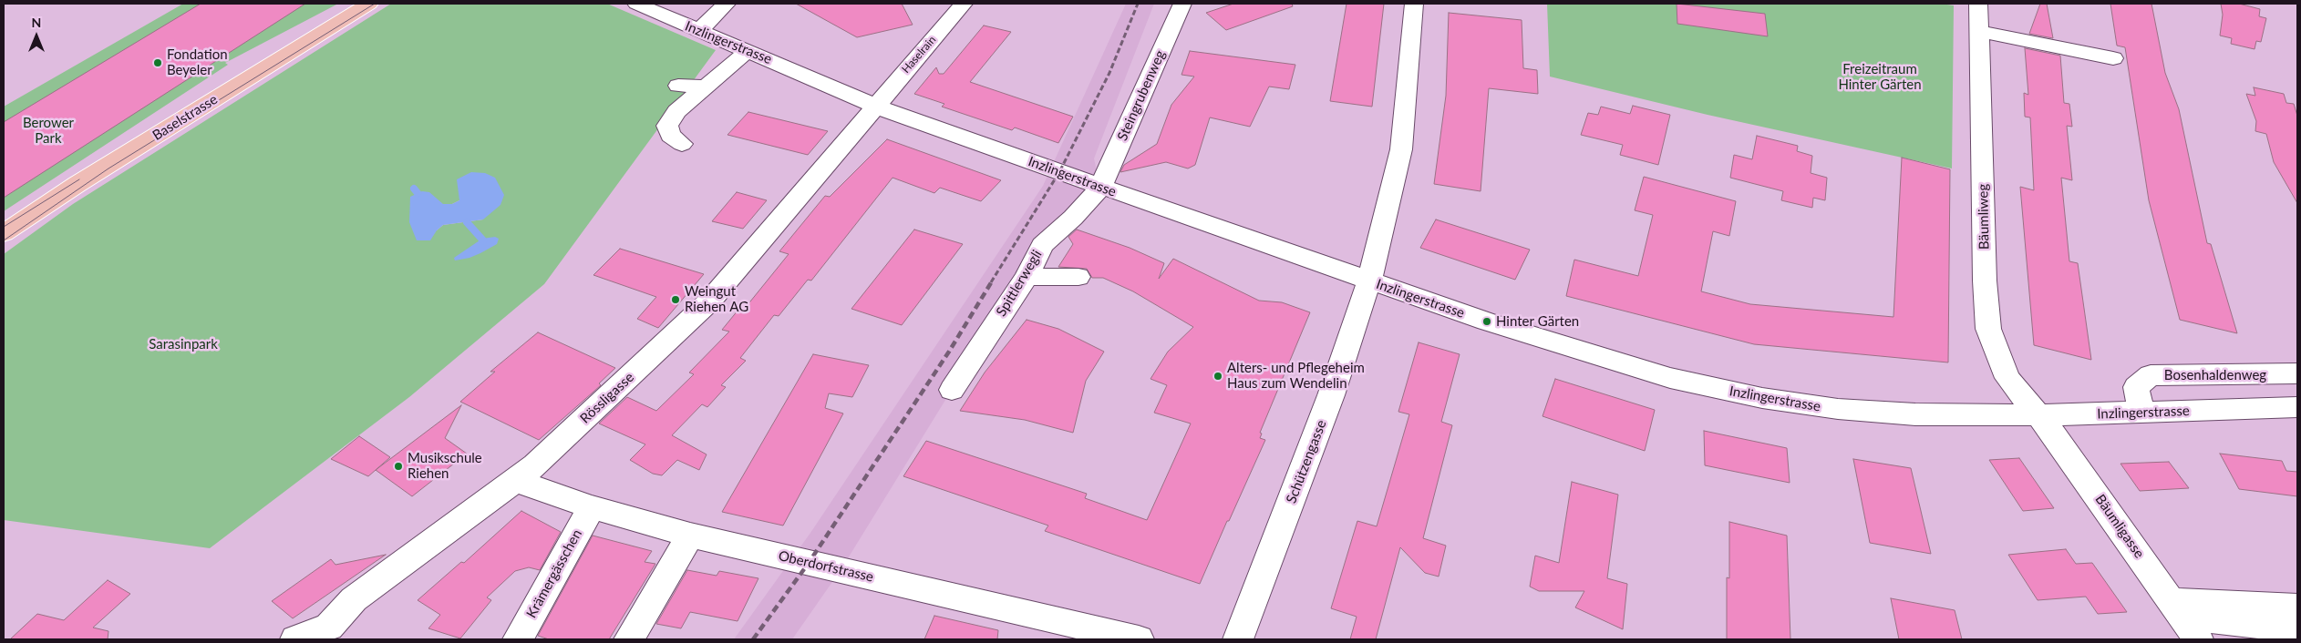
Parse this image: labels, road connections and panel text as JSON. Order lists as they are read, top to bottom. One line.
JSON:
{"streets":{"main road":["Baselstrasse"],"street":["Inzlingerstrasse","Haselrain","Steingrubenweg","Bäumliweg","Spittlerwegli","Bosenhaldenweg","Rössligasse","Schützengasse","Bäumligasse","Oberdorfstrasse","Krämergässchen"]},"crossings":[["Inzlingerstrasse","Haselrain"],["Inzlingerstrasse","Steingrubenweg"],["Inzlingerstrasse","Bäumliweg"],["Inzlingerstrasse","Spittlerwegli"],["Inzlingerstrasse","Bosenhaldenweg"],["Inzlingerstrasse","Rössligasse"],["Inzlingerstrasse","Schützengasse"],["Inzlingerstrasse","Bäumligasse"],["Haselrain","Rössligasse"],["Steingrubenweg","Spittlerwegli"],["Bäumliweg","Bäumligasse"],["Rössligasse","Oberdorfstrasse"],["Oberdorfstrasse","Krämergässchen"]],"parks":["Freizeitraum Hinter Gärten","Berower Park","Sarasinpark"],"places":["Fondation Beyeler","Weingut Riehen AG","Hinter Gärten","Alters- und Pflegeheim Haus zum Wendelin","Musikschule Riehen"],"north":"top"}
